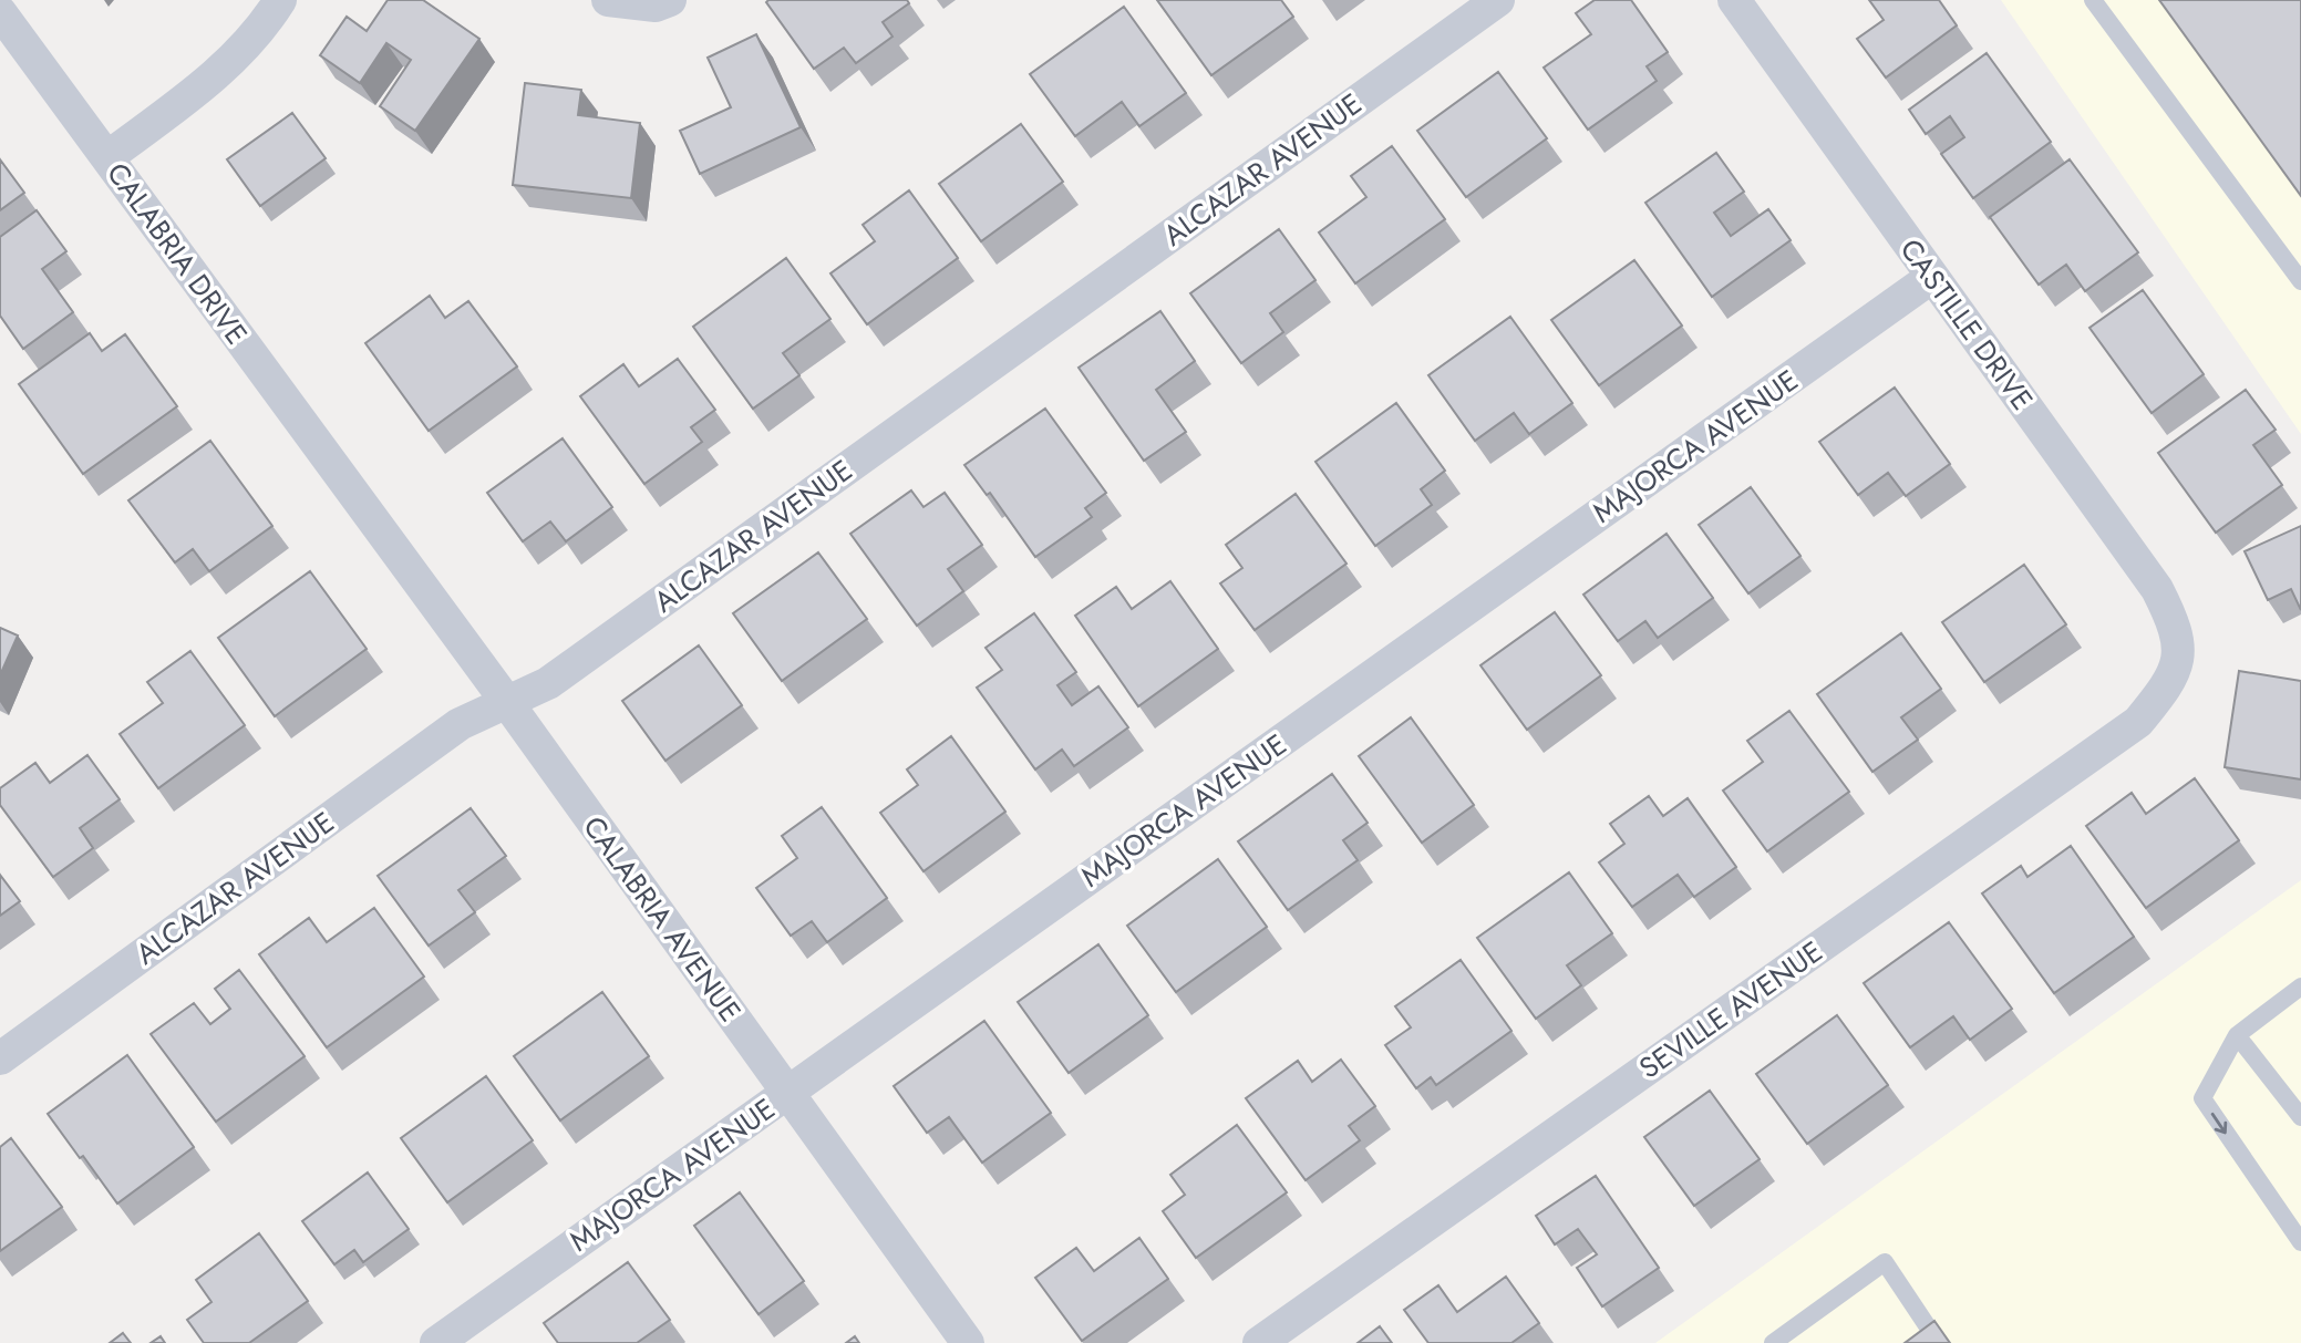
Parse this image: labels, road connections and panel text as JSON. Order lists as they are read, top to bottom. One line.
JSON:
{"streets":{"street":["ALCAZAR AVENUE","CALABRIA DRIVE","CASTILLE DRIVE","MAJORCA AVENUE","CALABRIA AVENUE","SEVILLE AVENUE"]},"crossings":[["ALCAZAR AVENUE","CALABRIA AVENUE"],["CALABRIA DRIVE","CALABRIA AVENUE"],["CASTILLE DRIVE","MAJORCA AVENUE"],["CASTILLE DRIVE","SEVILLE AVENUE"],["MAJORCA AVENUE","CALABRIA AVENUE"]]}
